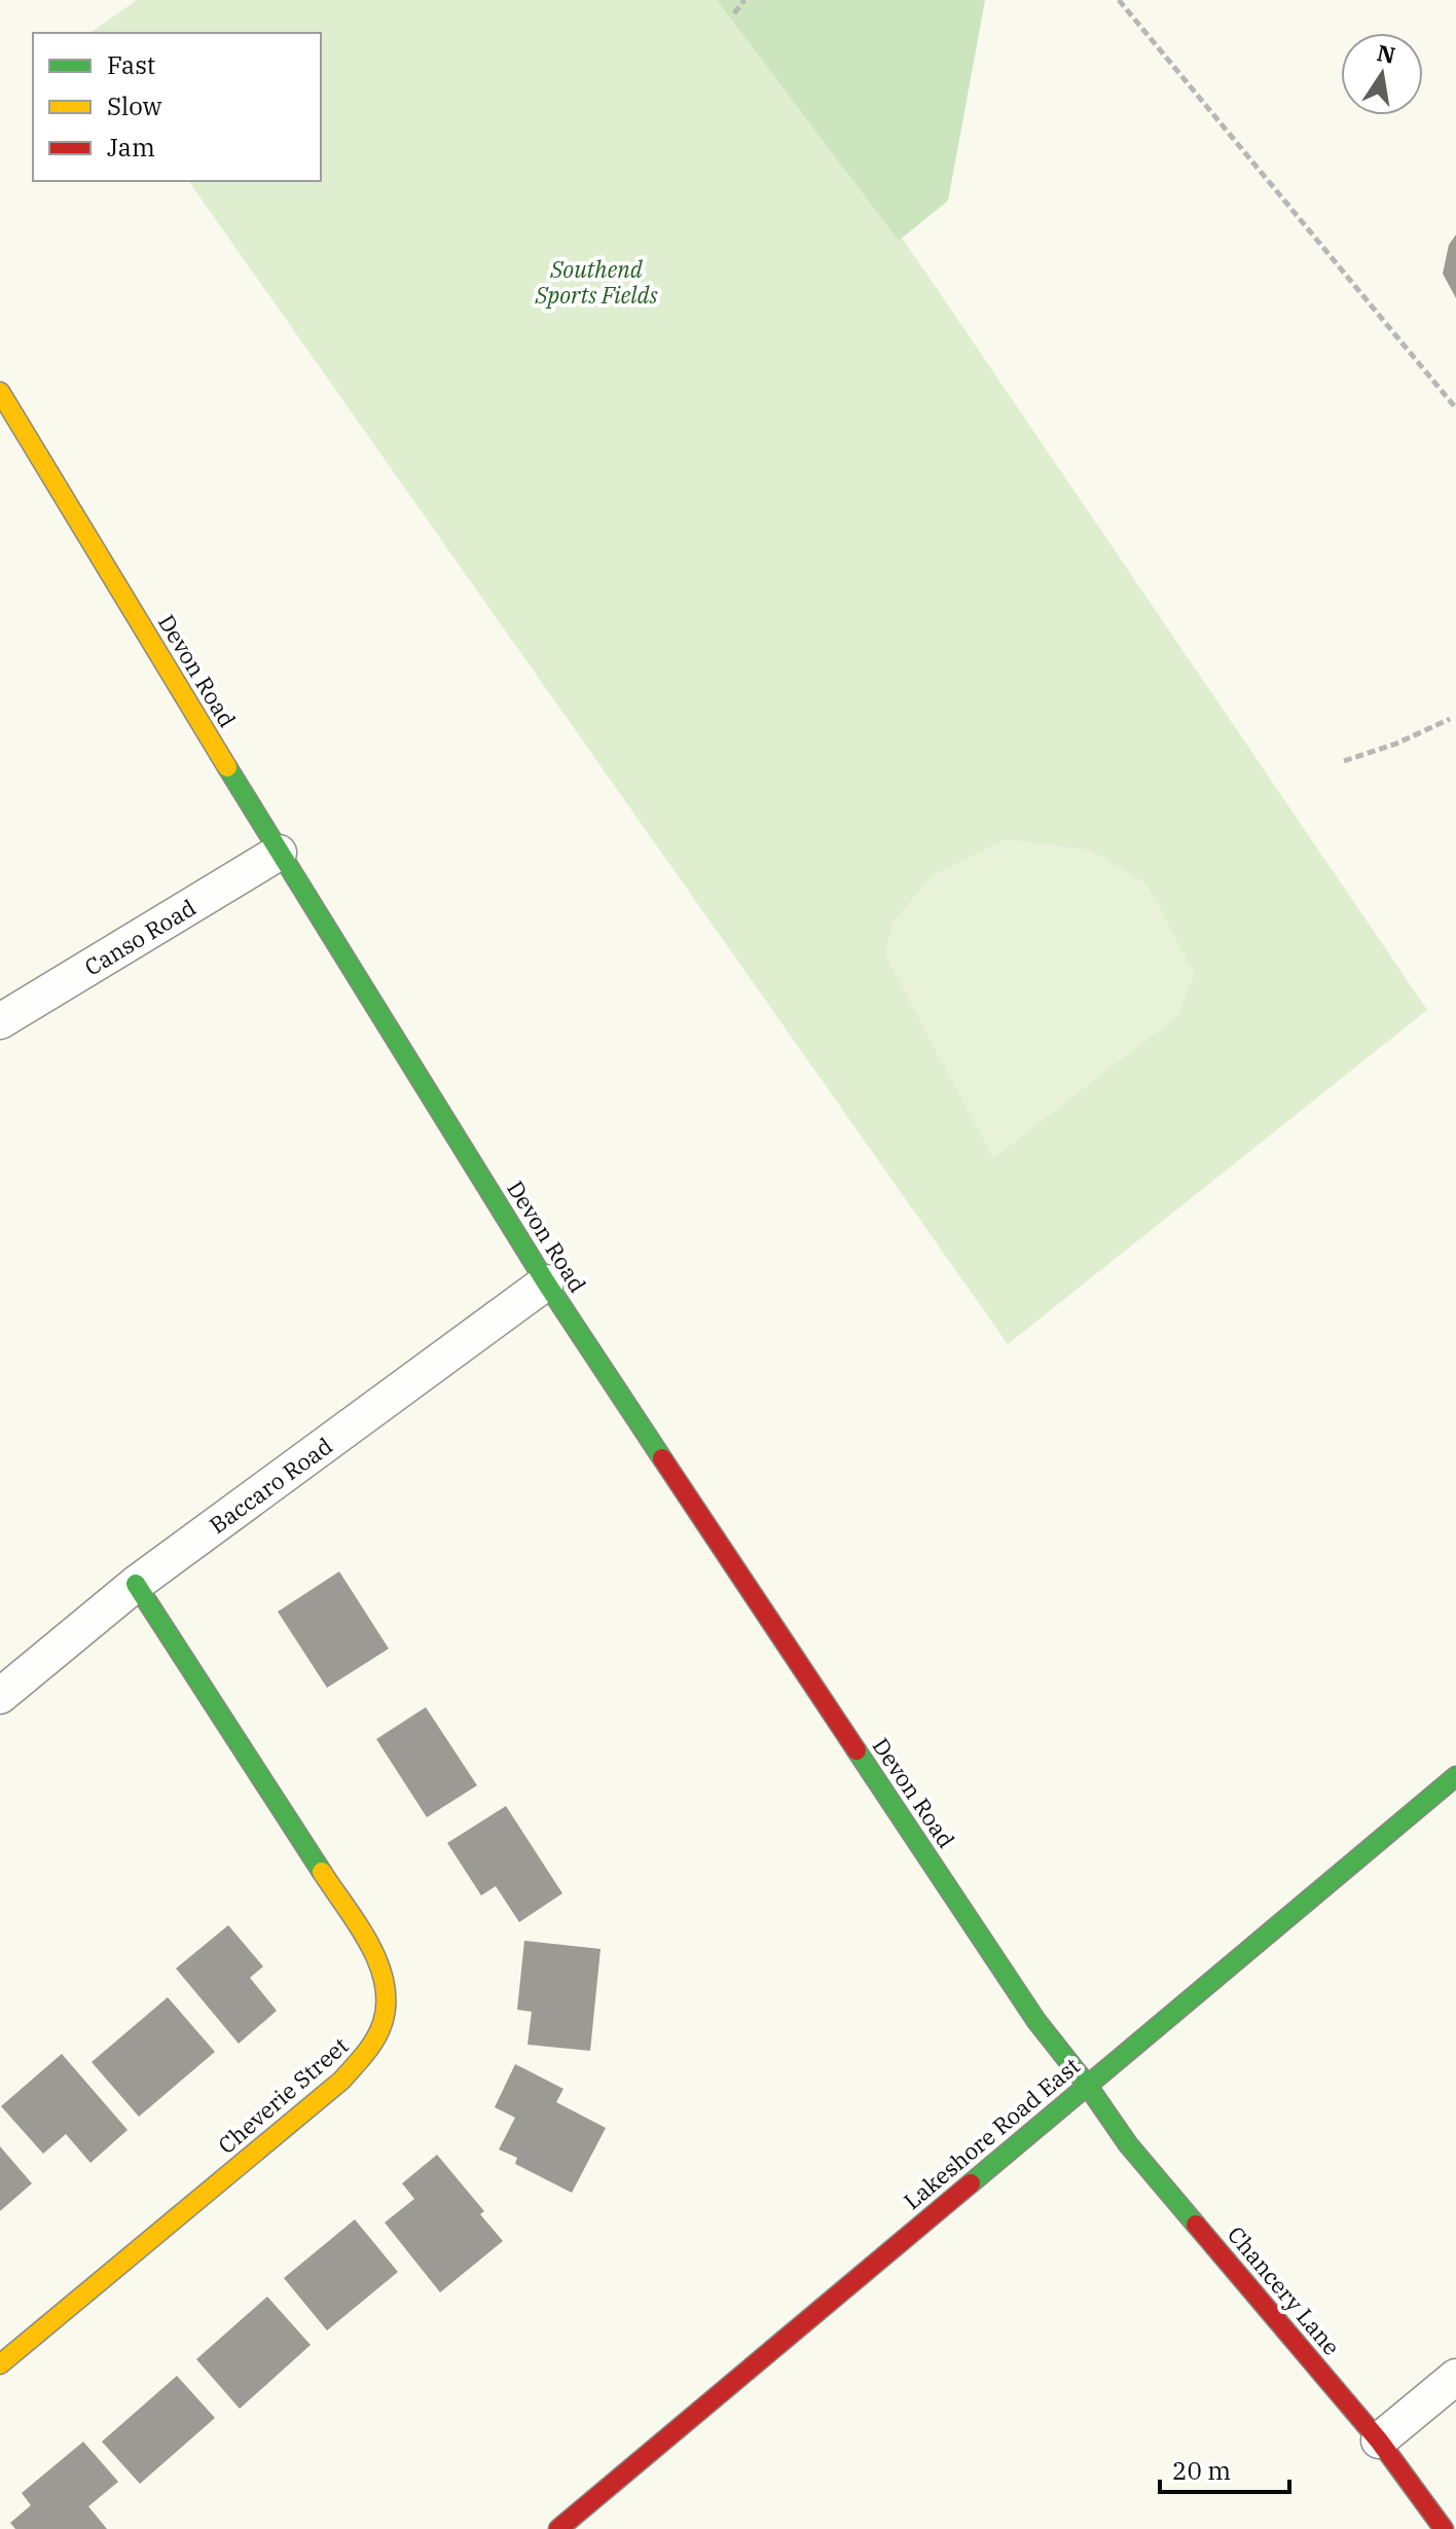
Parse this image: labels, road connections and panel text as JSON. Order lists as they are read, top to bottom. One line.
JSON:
{"streets":{"street":["Devon Road","Canso Road","Baccaro Road","Cheverie Street","Lakeshore Road East","Chancery Lane"]},"crossings":[["Devon Road","Canso Road"],["Devon Road","Baccaro Road"],["Devon Road","Lakeshore Road East"],["Devon Road","Chancery Lane"],["Baccaro Road","Cheverie Street"],["Lakeshore Road East","Chancery Lane"]],"parks":["Southend Sports Fields"],"legend":["Fast","Slow","Jam"],"scale_bar":"20 m","north":"top"}
